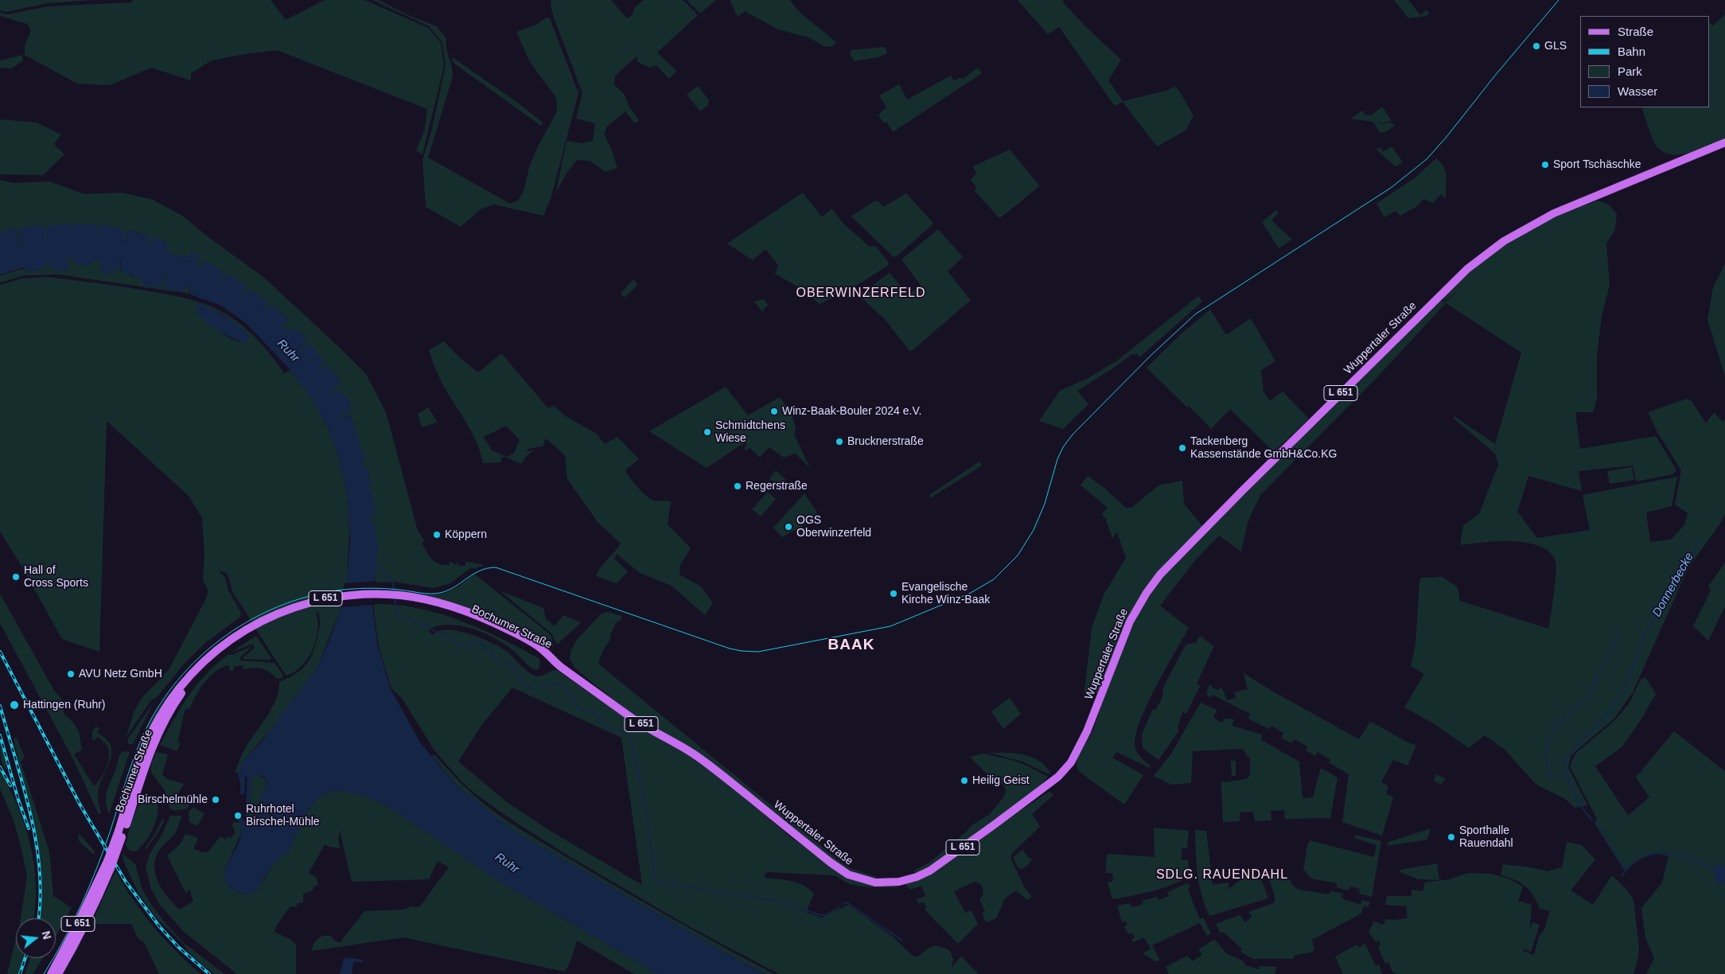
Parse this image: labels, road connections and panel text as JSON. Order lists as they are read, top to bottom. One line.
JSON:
{"streets":{"main road":["Wuppertaler Straße","L 651","Bochumer Straße"]},"crossings":[["Wuppertaler Straße","Bochumer Straße"],["L 651","Bochumer Straße"]],"districts":["OBERWINZERFELD","BAAK","SDLG. RAUENDAHL"],"water":["Ruhr","Donnerbecke"],"places":["GLS","Sport Tschäschke","Winz-Baak-Bouler 2024 e.V.","Schmidtchens Wiese","Brucknerstraße","Tackenberg Kassenstände GmbH&Co.KG","Regerstraße","OGS Oberwinzerfeld","Köppern","Hall of Cross Sports","Evangelische Kirche Winz-Baak","AVU Netz GmbH","Hattingen (Ruhr)","Heilig Geist","Birschelmühle","Ruhrhotel Birschel-Mühle","Sporthalle Rauendahl"],"legend":["Straße","Bahn","Park","Wasser"],"north":"right"}
